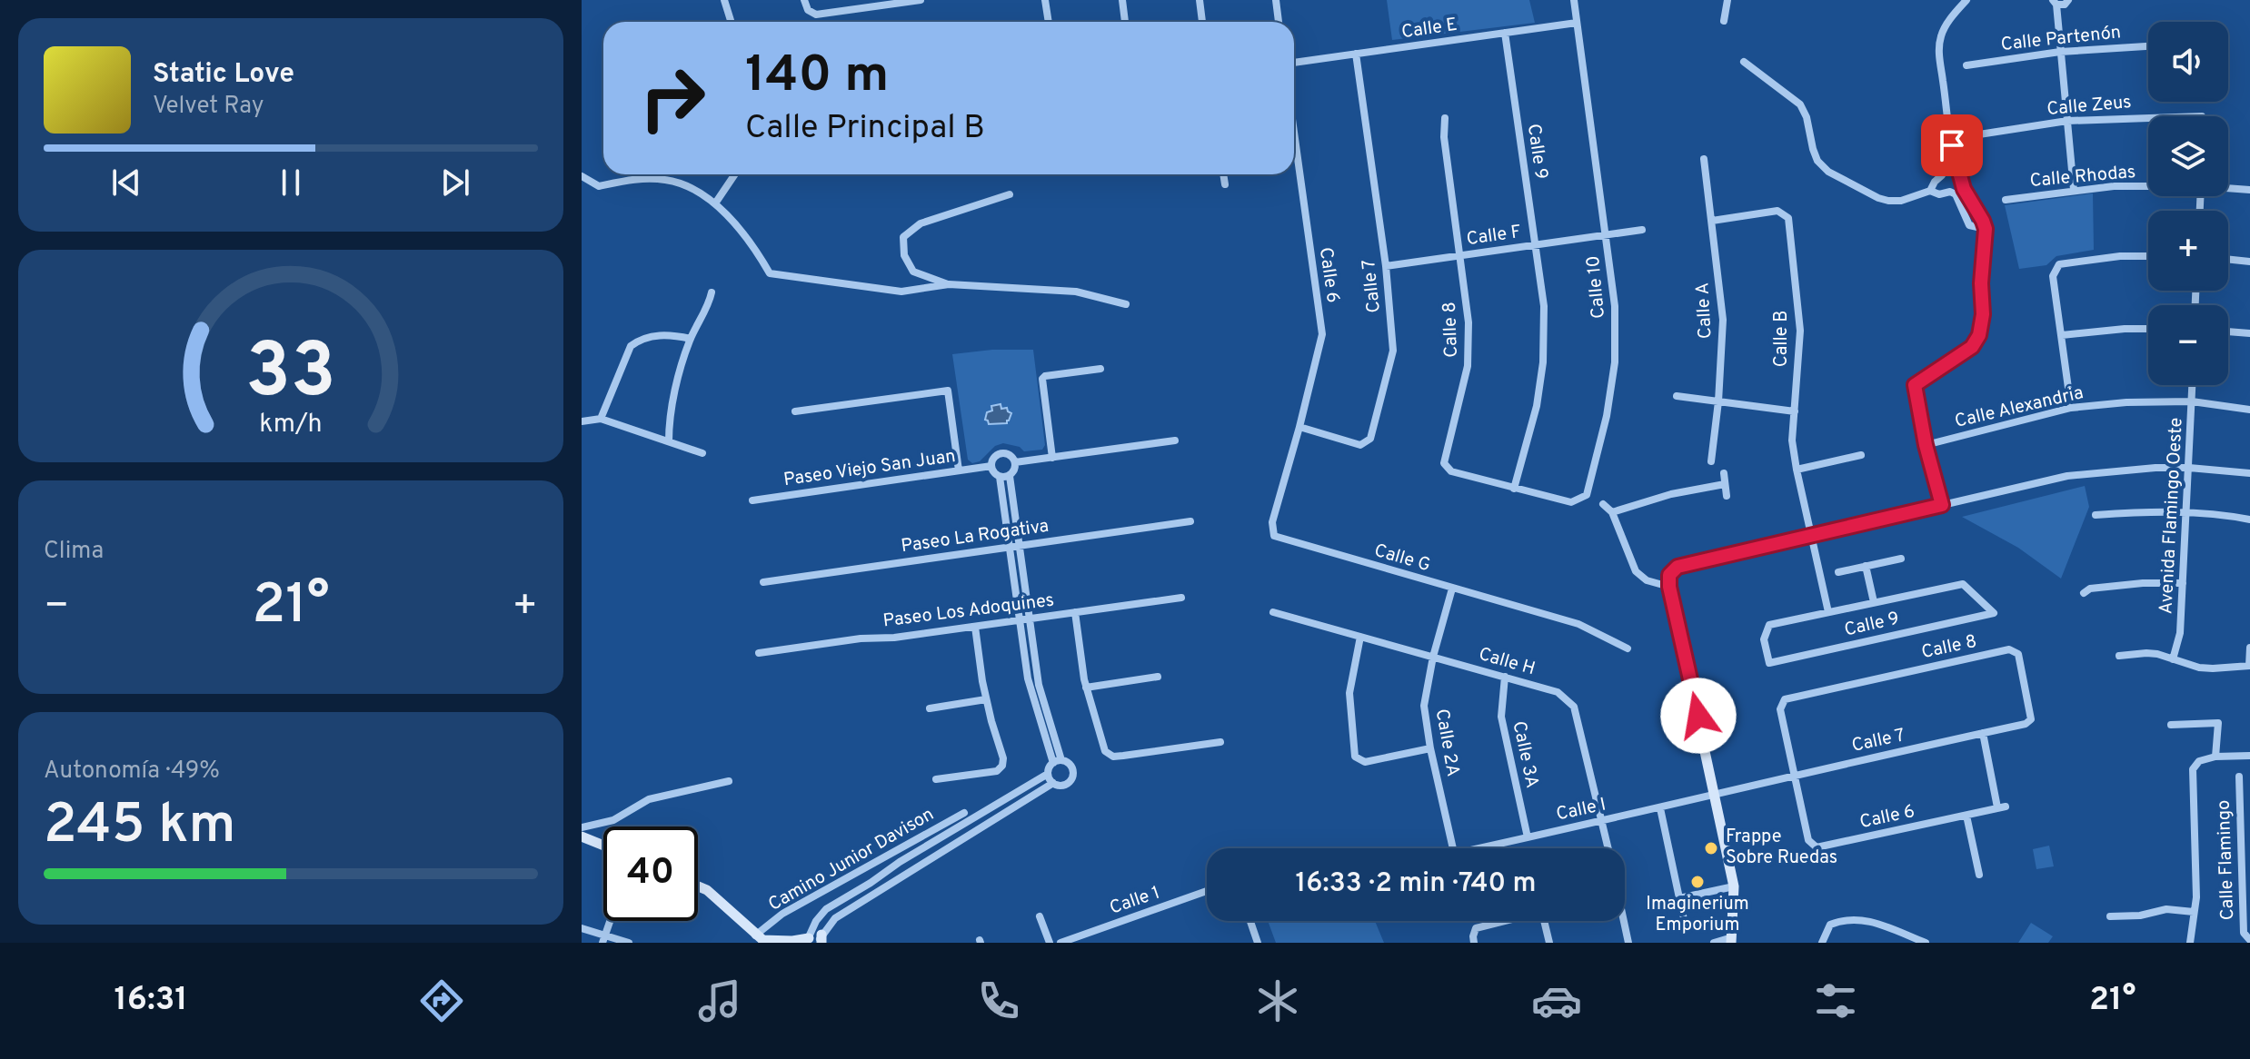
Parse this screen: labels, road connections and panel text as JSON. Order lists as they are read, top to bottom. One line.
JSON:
{"streets":{"street":["Calle E","Calle Partenón","Calle Zeus","Calle 9","Calle Rhodas","Calle F","Calle 6","Calle 7","Calle 10","Calle A","Calle 8","Calle B","Calle Alexandria","Paseo Viejo San Juan","Avenida Flamingo Oeste","Paseo La Rogativa","Calle G","Paseo Los Adoquines","Calle H","Calle 2A","Calle 3A","Calle I","Camino Junior Davison","Calle Flamingo","Calle 1"]},"crossings":[["Calle E","Calle 9"],["Calle E","Calle 7"],["Calle E","Calle 10"],["Calle 9","Calle F"],["Calle 9","Calle 10"],["Calle 9","Calle 8"],["Calle F","Calle 7"],["Calle F","Calle 10"],["Calle F","Calle 8"],["Calle 6","Calle 7"],["Calle 6","Calle 8"],["Calle 6","Calle G"],["Calle 7","Calle 8"],["Calle 7","Calle G"],["Calle 7","Calle I"],["Calle 10","Calle 8"],["Calle A","Calle B"],["Calle Alexandria","Avenida Flamingo Oeste"],["Calle G","Calle 2A"],["Calle H","Calle 2A"],["Calle H","Calle 3A"],["Calle H","Calle I"],["Calle 3A","Calle I"]],"places":["Frappe Sobre Ruedas","Imaginerium Emporium"],"page":{"map_buttons":["+","−"],"turn":["140 m","Calle Principal B"],"song":["Static Love","Velvet Ray"],"tile":["Clima",["Autonomía · 49%","245 km"]],"heat":["−","21°","+"],"limit":"40","trip":"16:33 · 2 min · 740 m","tabs":["16:31","21°"],"gauge":["33","km/h"]}}
